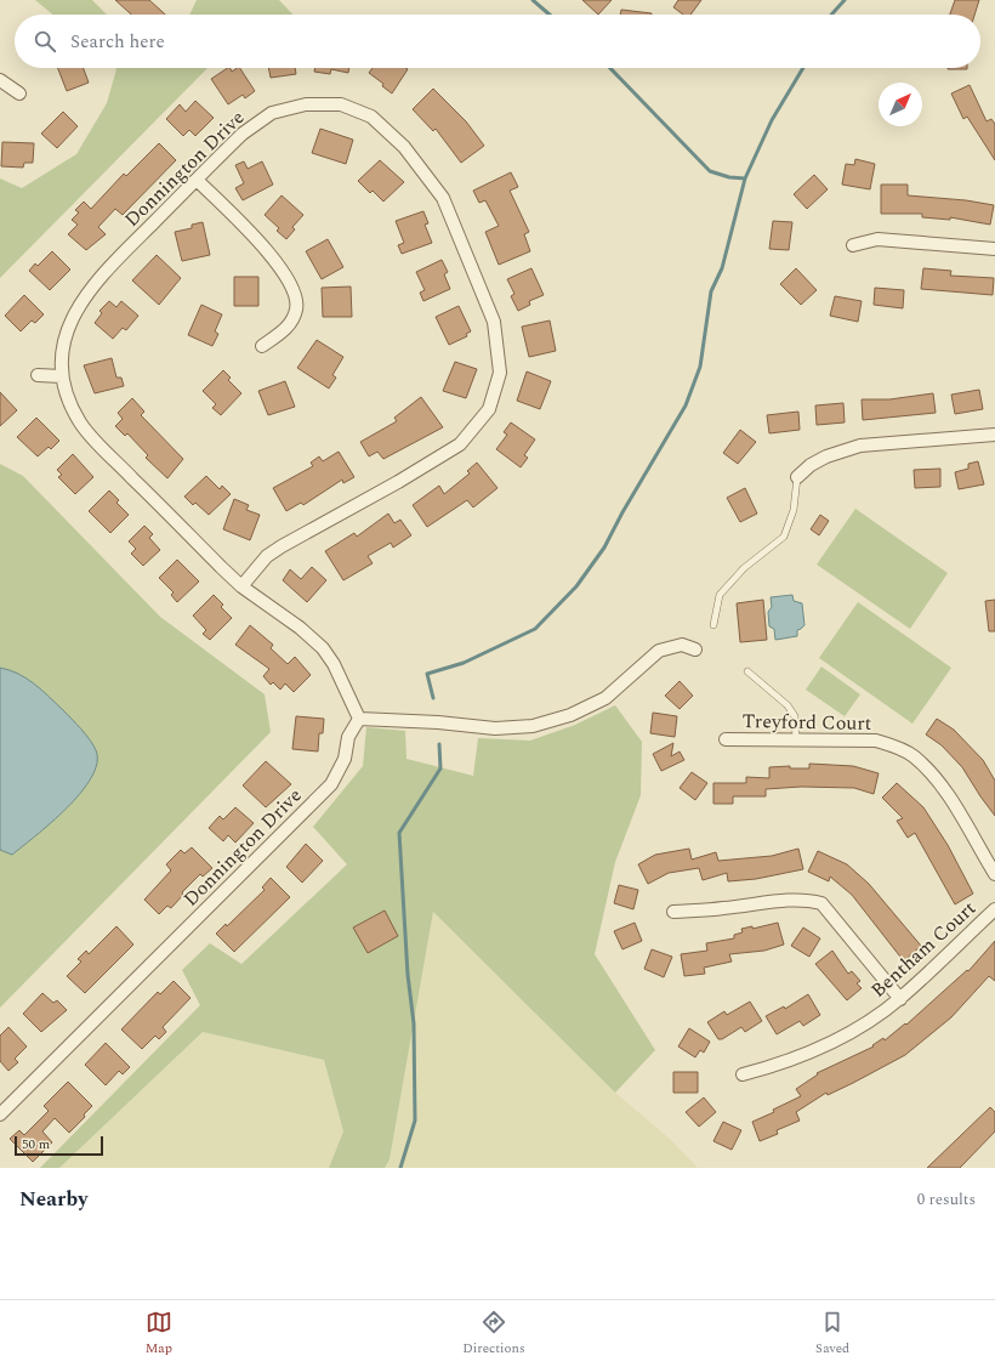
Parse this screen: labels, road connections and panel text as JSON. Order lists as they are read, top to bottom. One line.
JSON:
{"streets":{"street":["Donnington Drive","Treyford Court","Bentham Court"]},"scale_bar":"50 m","north":"top right","page":{"search":"Search here","scale":"50 m","heading":["Nearby","0 results"],"nav":["Map","Directions","Saved"]}}
